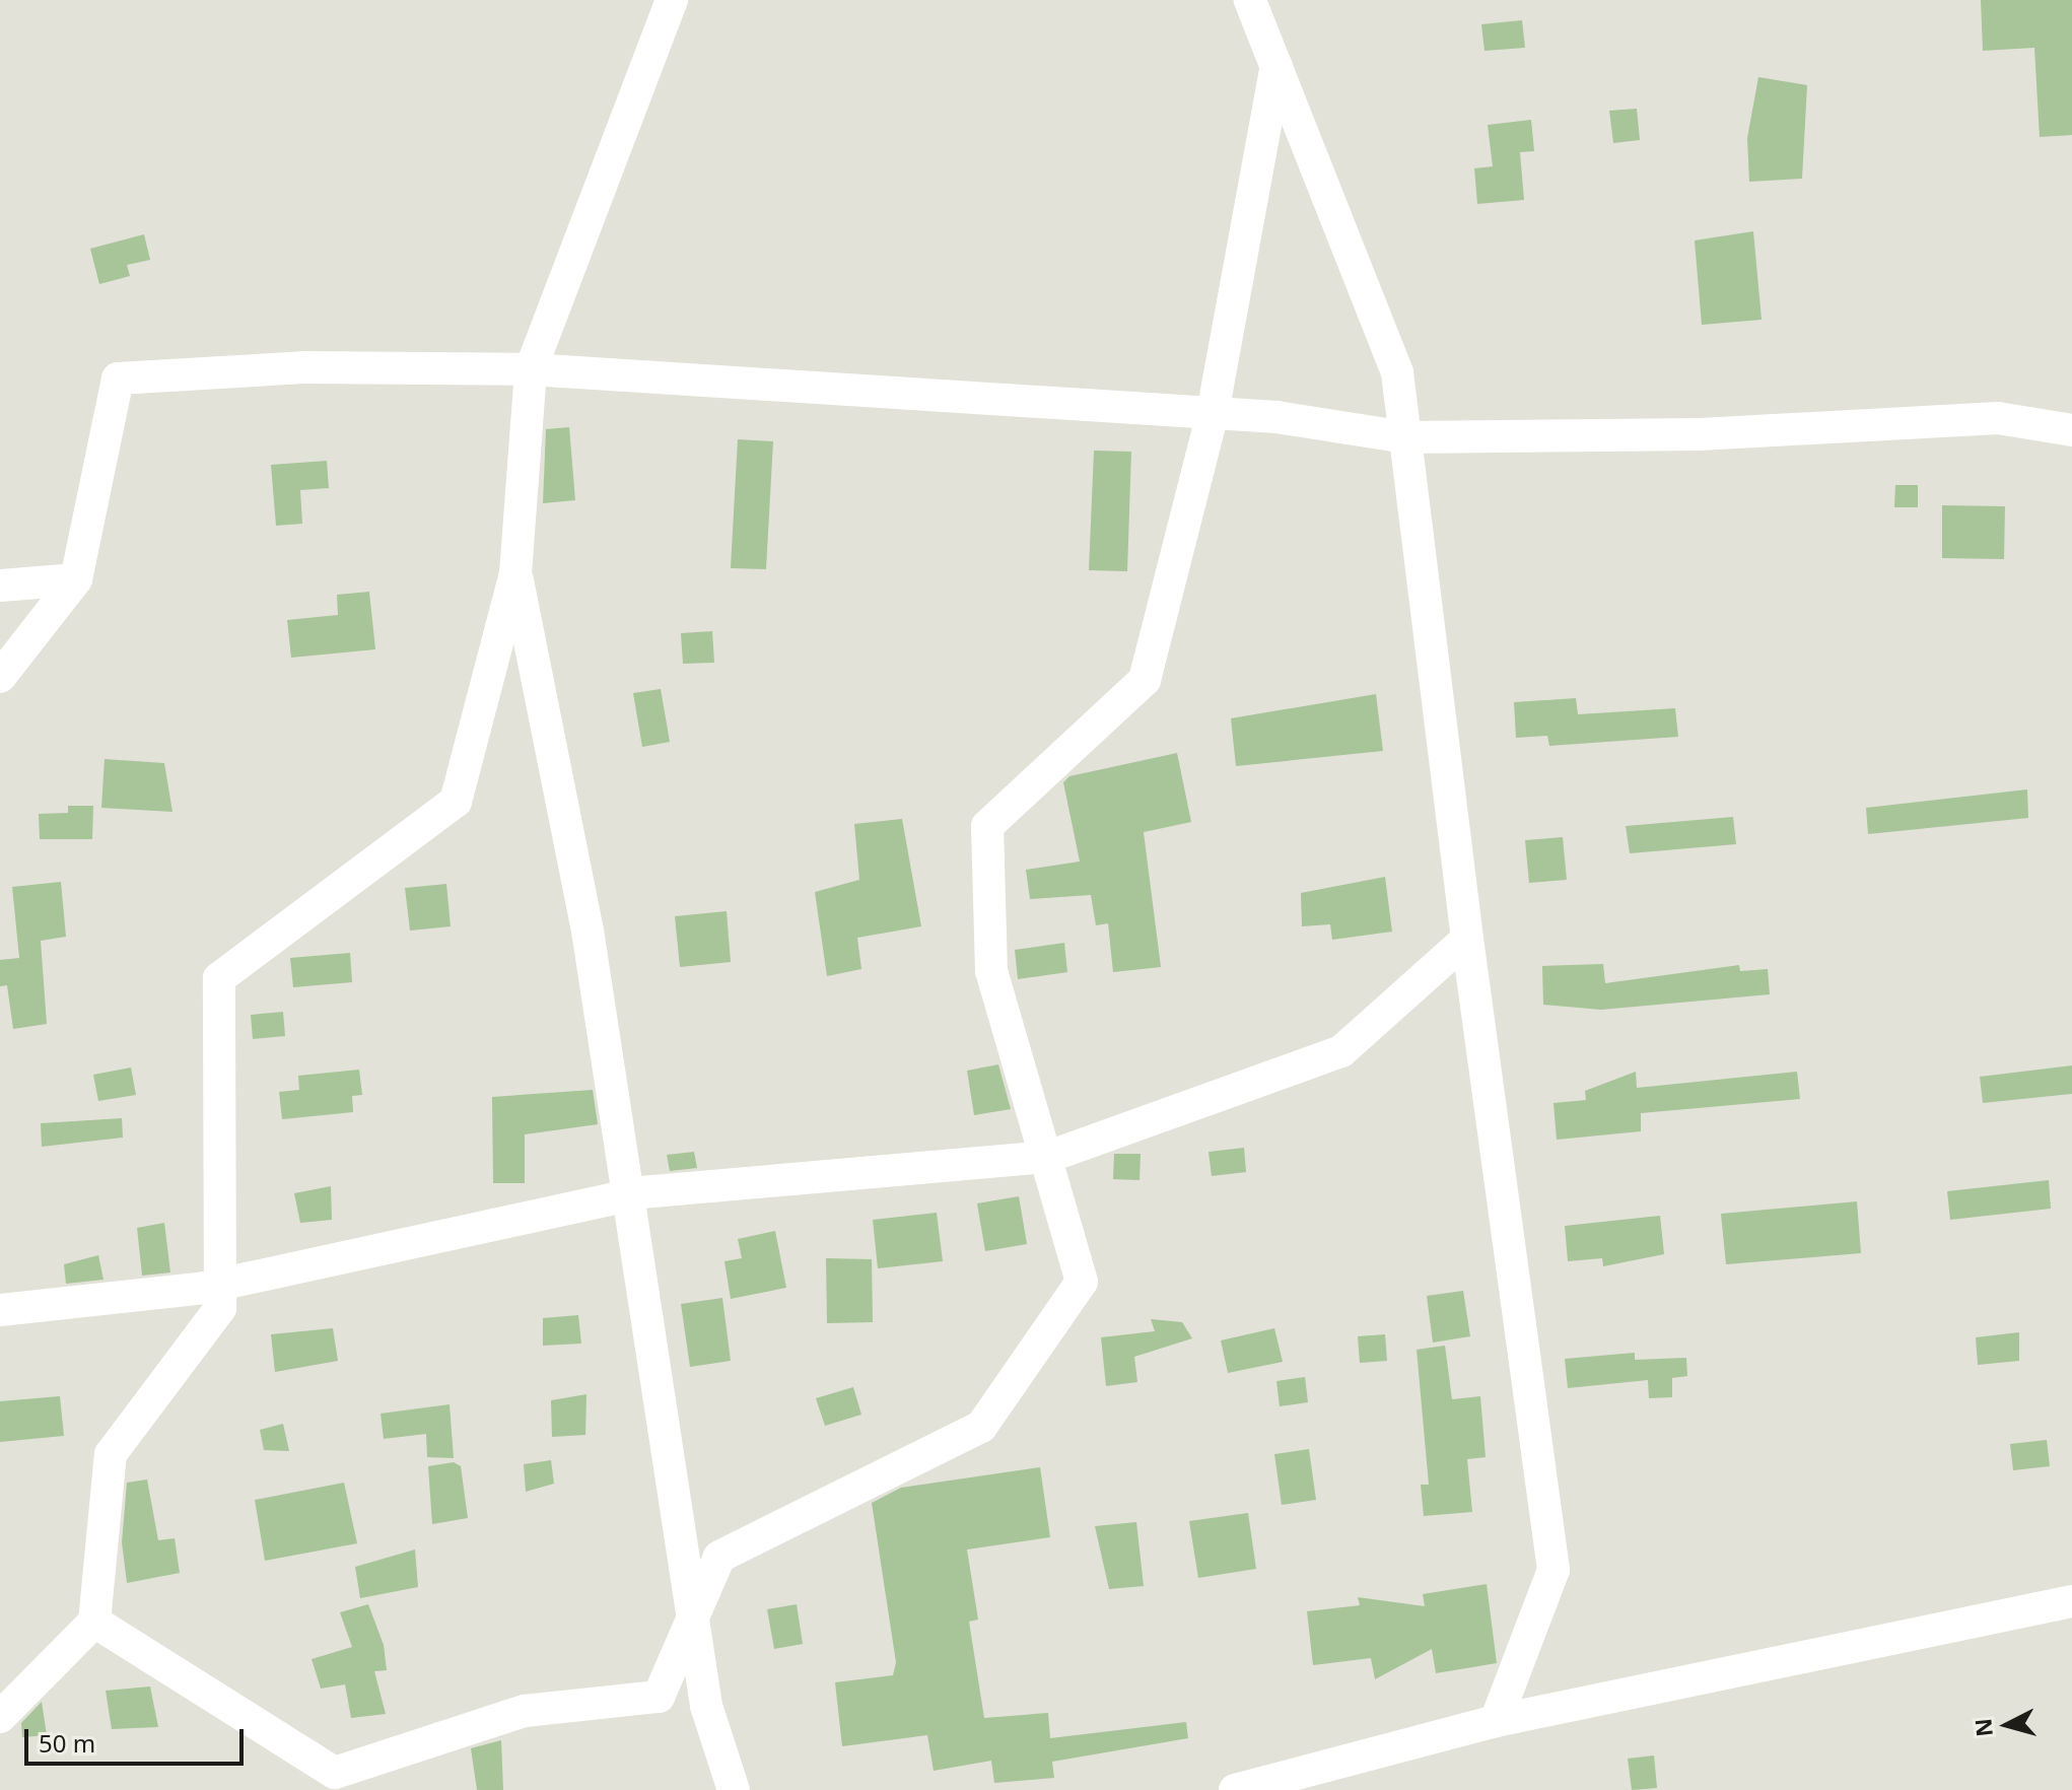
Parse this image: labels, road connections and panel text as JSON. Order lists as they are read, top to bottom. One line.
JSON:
{"scale_bar":"50 m","north":"left"}
